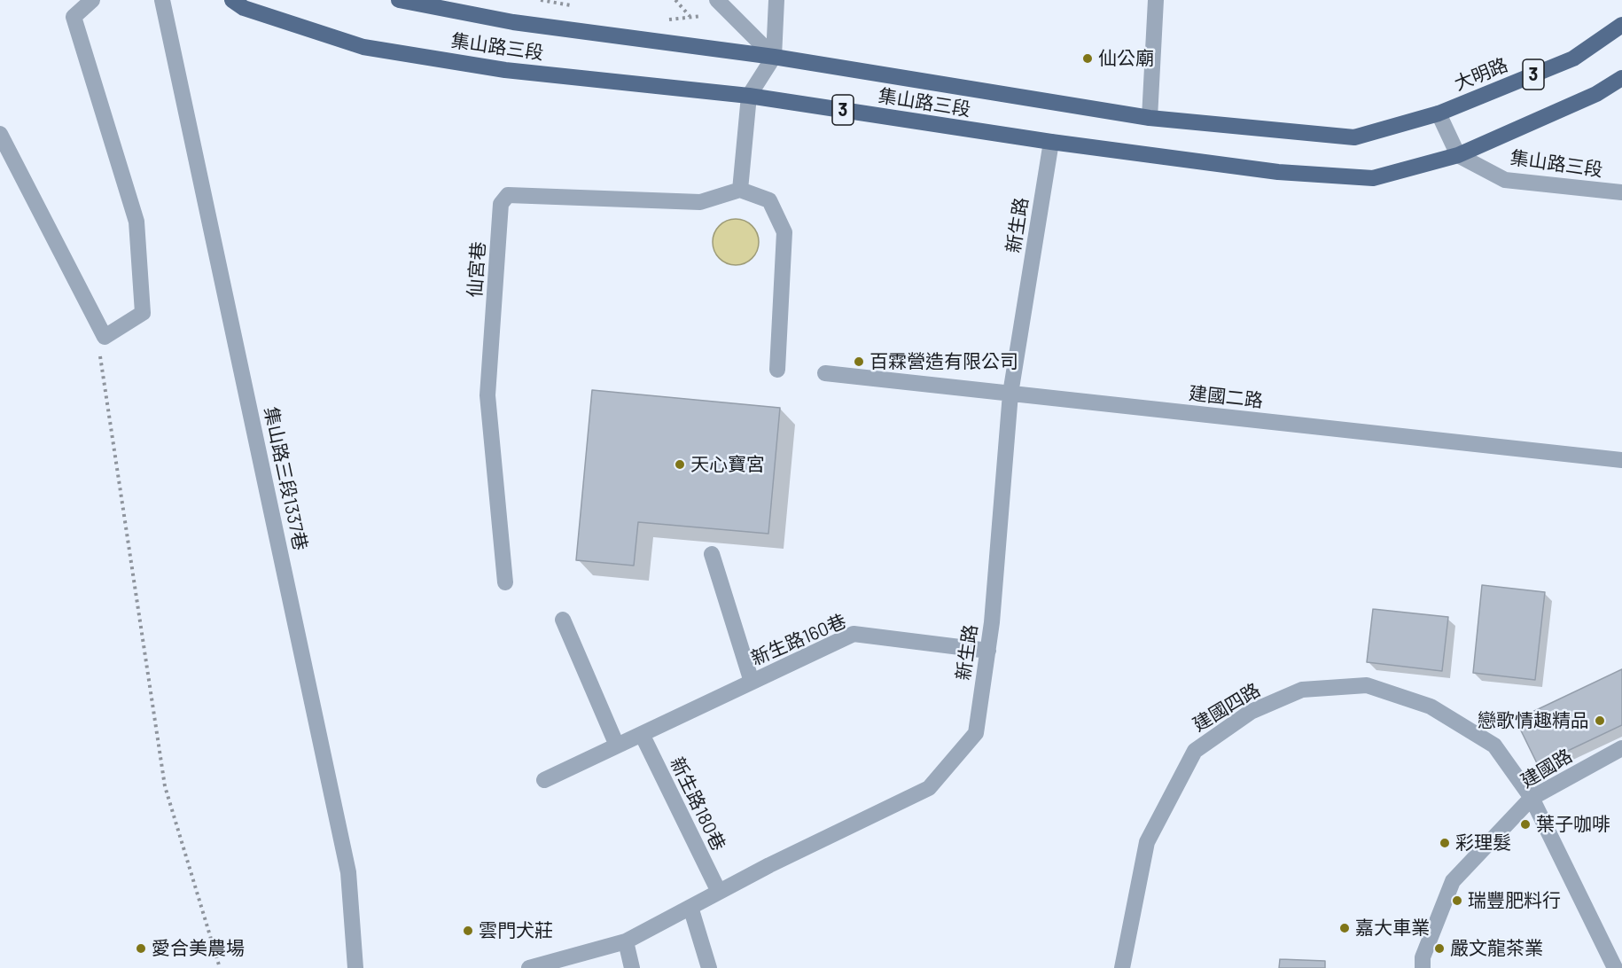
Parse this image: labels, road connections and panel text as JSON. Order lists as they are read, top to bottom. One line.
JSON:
{"streets":{"main road":["集山路三段","大明路","3"],"street":["新生路","仙宮巷","建國二路","集山路三段1337巷","新生路160巷","建國四路","建國路","新生路180巷"]},"crossings":[["集山路三段","大明路"],["集山路三段","3"],["集山路三段","新生路"],["新生路","建國二路"],["新生路","新生路160巷"],["新生路","新生路180巷"],["新生路160巷","新生路180巷"],["建國四路","建國路"]],"places":["仙公廟","百霖營造有限公司","天心寶宮","戀歌情趣精品","葉子咖啡","彩理髮","瑞豐肥料行","嘉大車業","雲門犬莊","愛合美農場","嚴文龍茶業"]}
